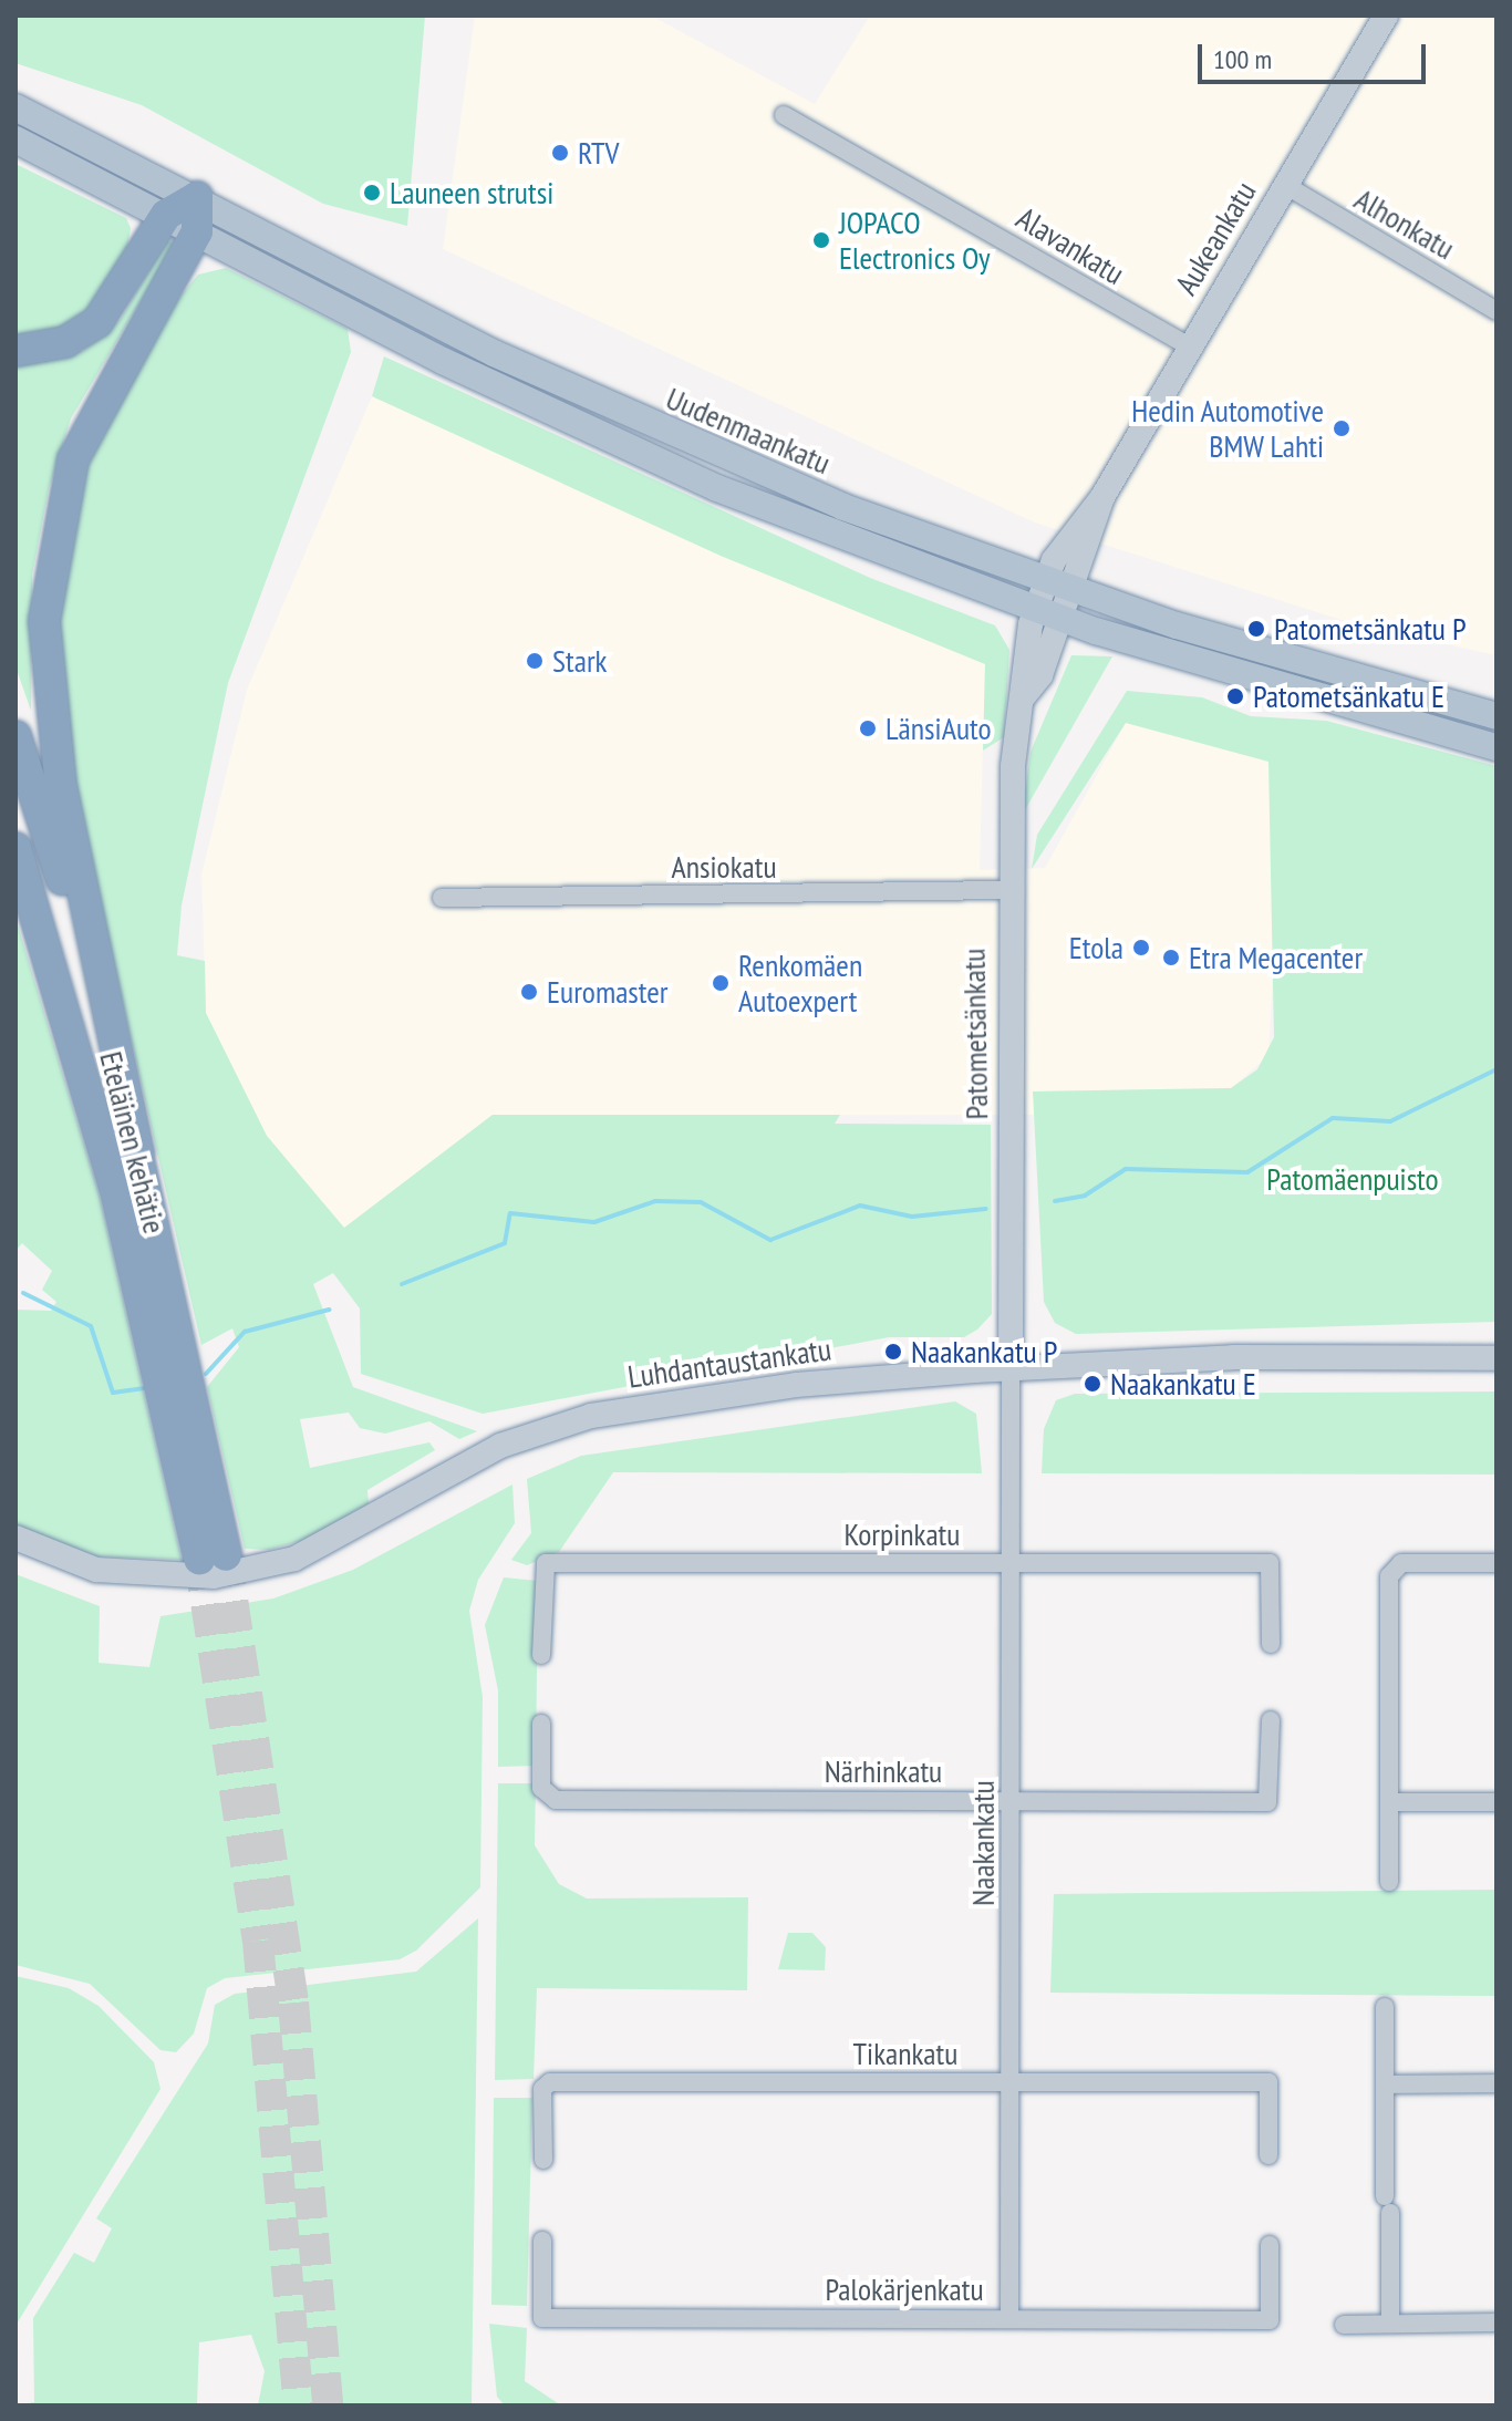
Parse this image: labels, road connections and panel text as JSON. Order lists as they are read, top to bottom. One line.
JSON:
{"streets":{"highway":["Eteläinen kehätie"],"main road":["Uudenmaankatu"],"street":["Alhonkatu","Aukeankatu","Alavankatu","Ansiokatu","Patometsänkatu","Luhdantaustankatu","Korpinkatu","Närhinkatu","Naakankatu","Tikankatu","Palokärjenkatu"]},"crossings":[["Alhonkatu","Aukeankatu"],["Aukeankatu","Alavankatu"],["Aukeankatu","Uudenmaankatu"],["Aukeankatu","Patometsänkatu"],["Uudenmaankatu","Patometsänkatu"],["Ansiokatu","Patometsänkatu"],["Patometsänkatu","Luhdantaustankatu"],["Patometsänkatu","Naakankatu"],["Luhdantaustankatu","Naakankatu"],["Korpinkatu","Naakankatu"],["Närhinkatu","Naakankatu"],["Naakankatu","Tikankatu"],["Naakankatu","Palokärjenkatu"]],"parks":["Patomäenpuisto"],"places":["RTV","Launeen strutsi","JOPACO Electronics Oy","Hedin Automotive BMW Lahti","Patometsänkatu P","Stark","Patometsänkatu E","LänsiAuto","Etola","Etra Megacenter","Renkomäen Autoexpert","Euromaster","Naakankatu P","Naakankatu E"],"scale_bar":"100 m"}
